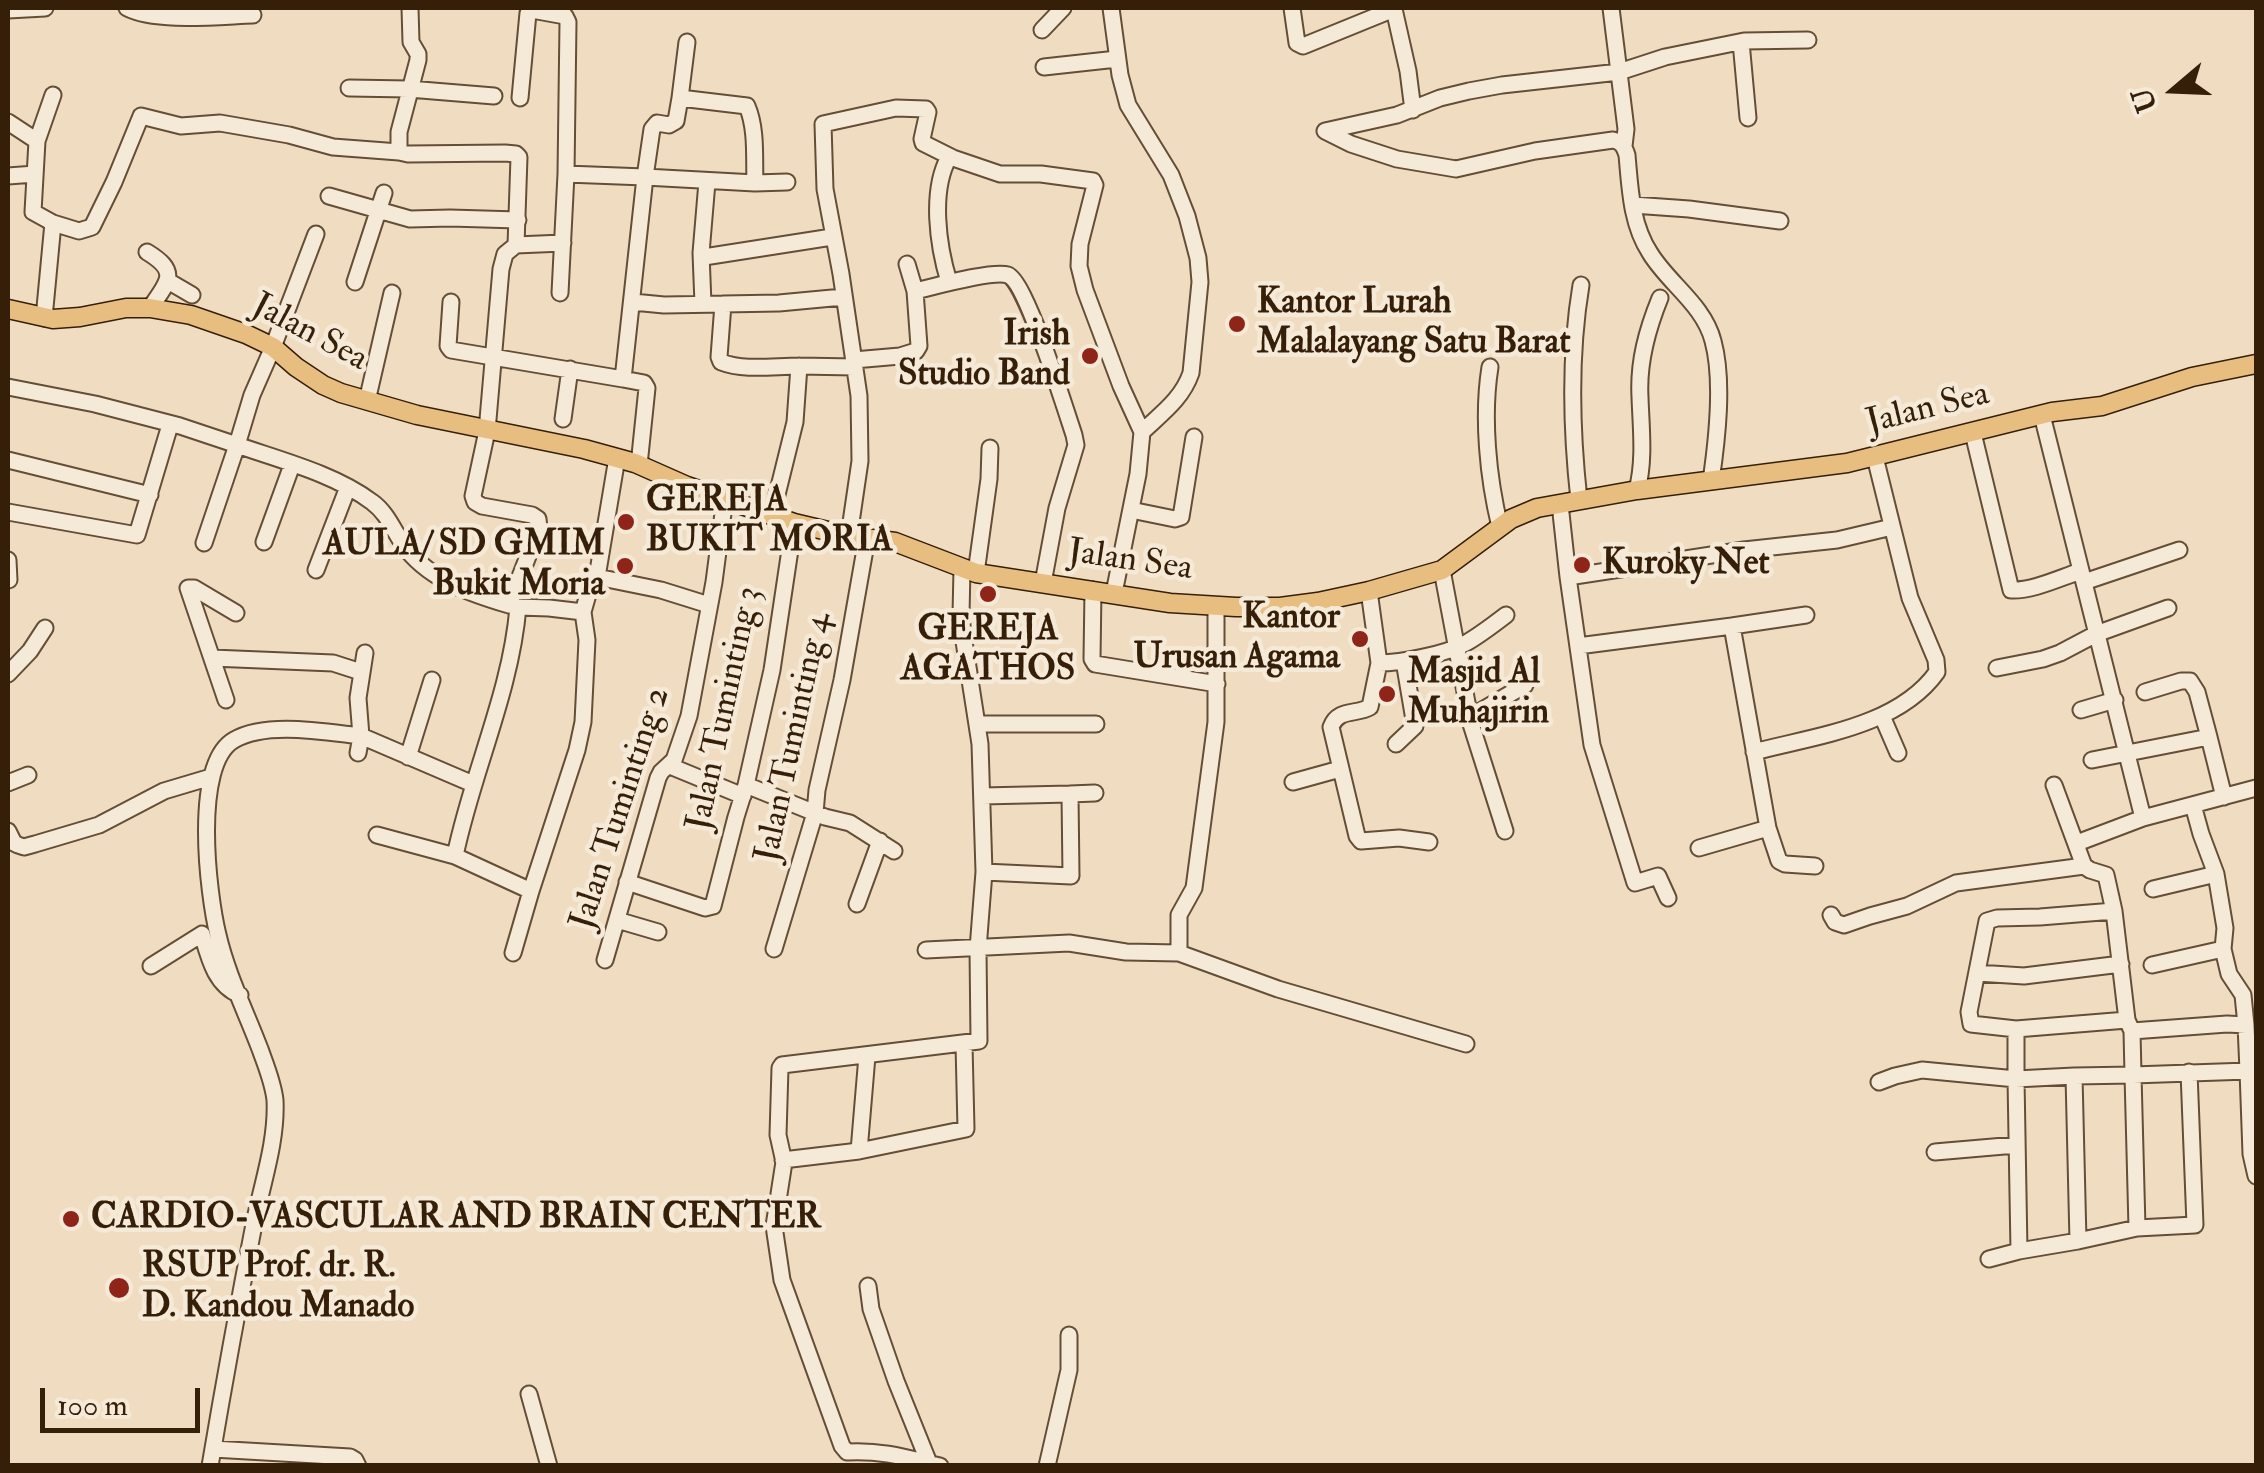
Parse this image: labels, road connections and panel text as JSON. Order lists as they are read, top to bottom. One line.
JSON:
{"streets":{"main road":["Jalan Sea"],"street":["Jalan Tuminting 3","Jalan Tuminting 4","Jalan Tuminting 2"]},"crossings":[["Jalan Sea","Jalan Tuminting 3"],["Jalan Sea","Jalan Tuminting 4"],["Jalan Sea","Jalan Tuminting 2"],["Jalan Tuminting 3","Jalan Tuminting 2"]],"places":["Kantor Lurah Malalayang Satu Barat","Irish Studio Band","GEREJA BUKIT MORIA","Kuroky Net","AULA/ SD GMIM Bukit Moria","GEREJA AGATHOS","Kantor Urusan Agama","Masjid Al Muhajirin","CARDIO-VASCULAR AND BRAIN CENTER","RSUP Prof. dr. R. D. Kandou Manado"],"scale_bar":"100 m","north":"left"}
